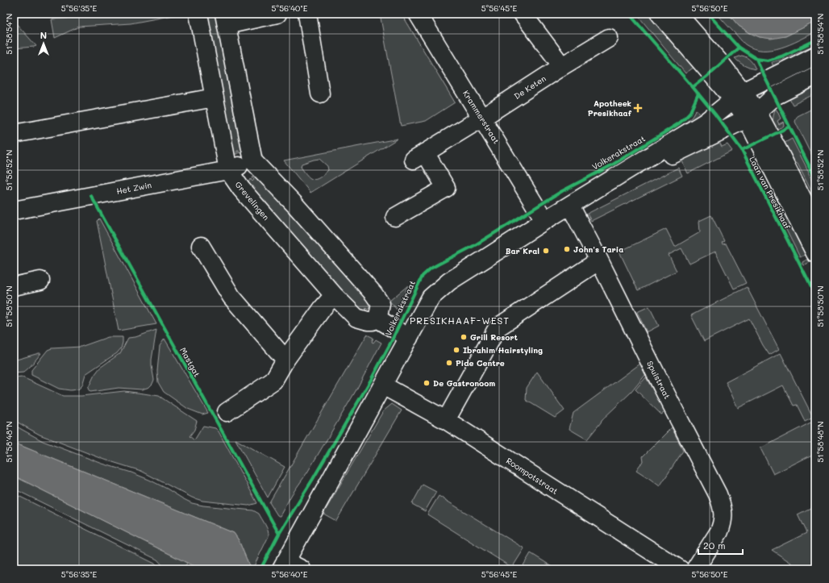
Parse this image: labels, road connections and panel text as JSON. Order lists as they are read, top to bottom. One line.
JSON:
{"streets":{"street":["De Keten","Krammerstraat","Het Zwin","Laan van Presikhaaf","Grevelingen","Spuistraat","Roompotstraat"],"cycle path":["Volkerakstraat","Mastgat"]},"crossings":[["De Keten","Krammerstraat"],["Het Zwin","Grevelingen"]],"districts":["PRESIKHAAF-WEST"],"places":{"health":["Apotheek Presikhaaf"],"other":["John's Taria","Bar Kral","Grill Resort","Ibrahim Hairstyling","Pide Centre","De Gastronoom"]},"scale_bar":"20 m","north":"top","coordinates":["5°56'35\"E","5°56'40\"E","5°56'45\"E","5°56'50\"E","51°58'54\"N","51°58'52\"N","51°58'50\"N","51°58'48\"N"]}
